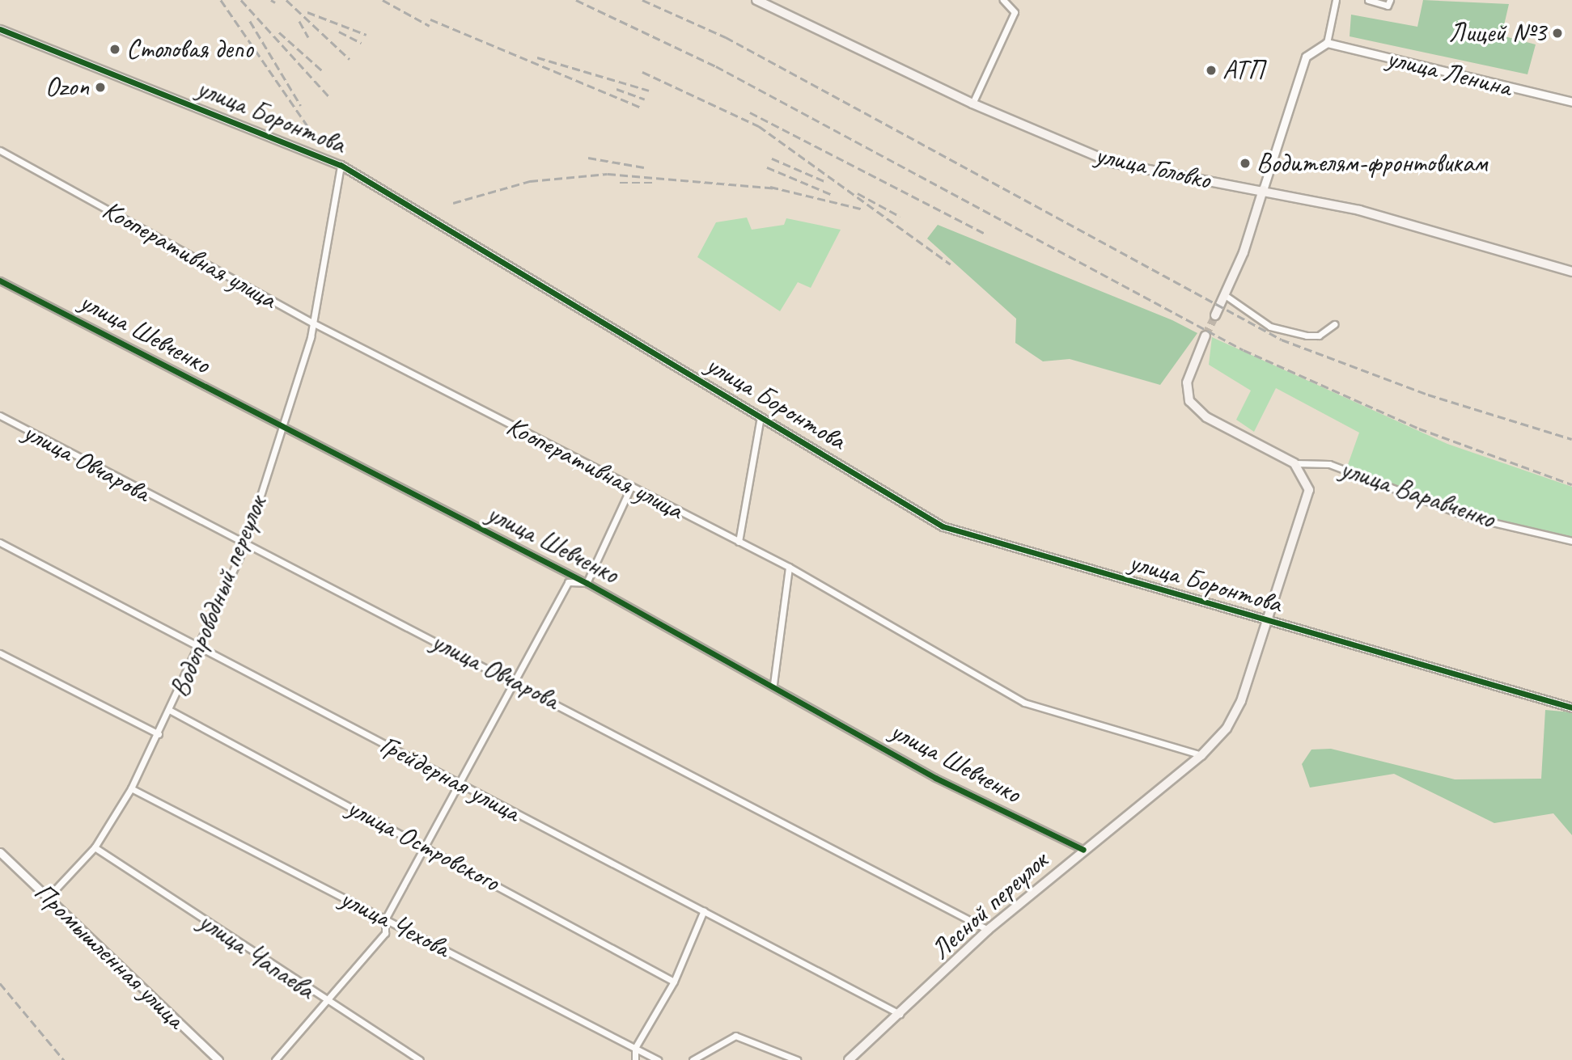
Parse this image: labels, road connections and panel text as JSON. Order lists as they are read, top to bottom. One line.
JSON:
{"streets":{"main road":["улица Головко","Лесной переулок"],"street":["улица Ленина","улица Боронтова","Кооперативная улица","улица Шевченко","улица Овчарова","улица Варавченко","Водопроводный переулок","Грейдерная улица","улица Островского","улица Чехова","Промышленная улица","улица Чапаева"]},"crossings":[["улица Боронтова","Водопроводный переулок"],["улица Боронтова","Лесной переулок"],["Кооперативная улица","Водопроводный переулок"],["Кооперативная улица","Лесной переулок"],["улица Шевченко","Водопроводный переулок"],["улица Шевченко","Лесной переулок"],["улица Овчарова","Водопроводный переулок"],["улица Овчарова","Лесной переулок"],["улица Варавченко","Лесной переулок"],["Водопроводный переулок","Грейдерная улица"],["Водопроводный переулок","улица Островского"],["Водопроводный переулок","улица Чехова"],["Водопроводный переулок","Промышленная улица"],["Водопроводный переулок","улица Чапаева"],["Грейдерная улица","Лесной переулок"]],"places":["Лицей №3","Столовая депо","АТП","Ozon","Водителям-фронтовикам"]}
